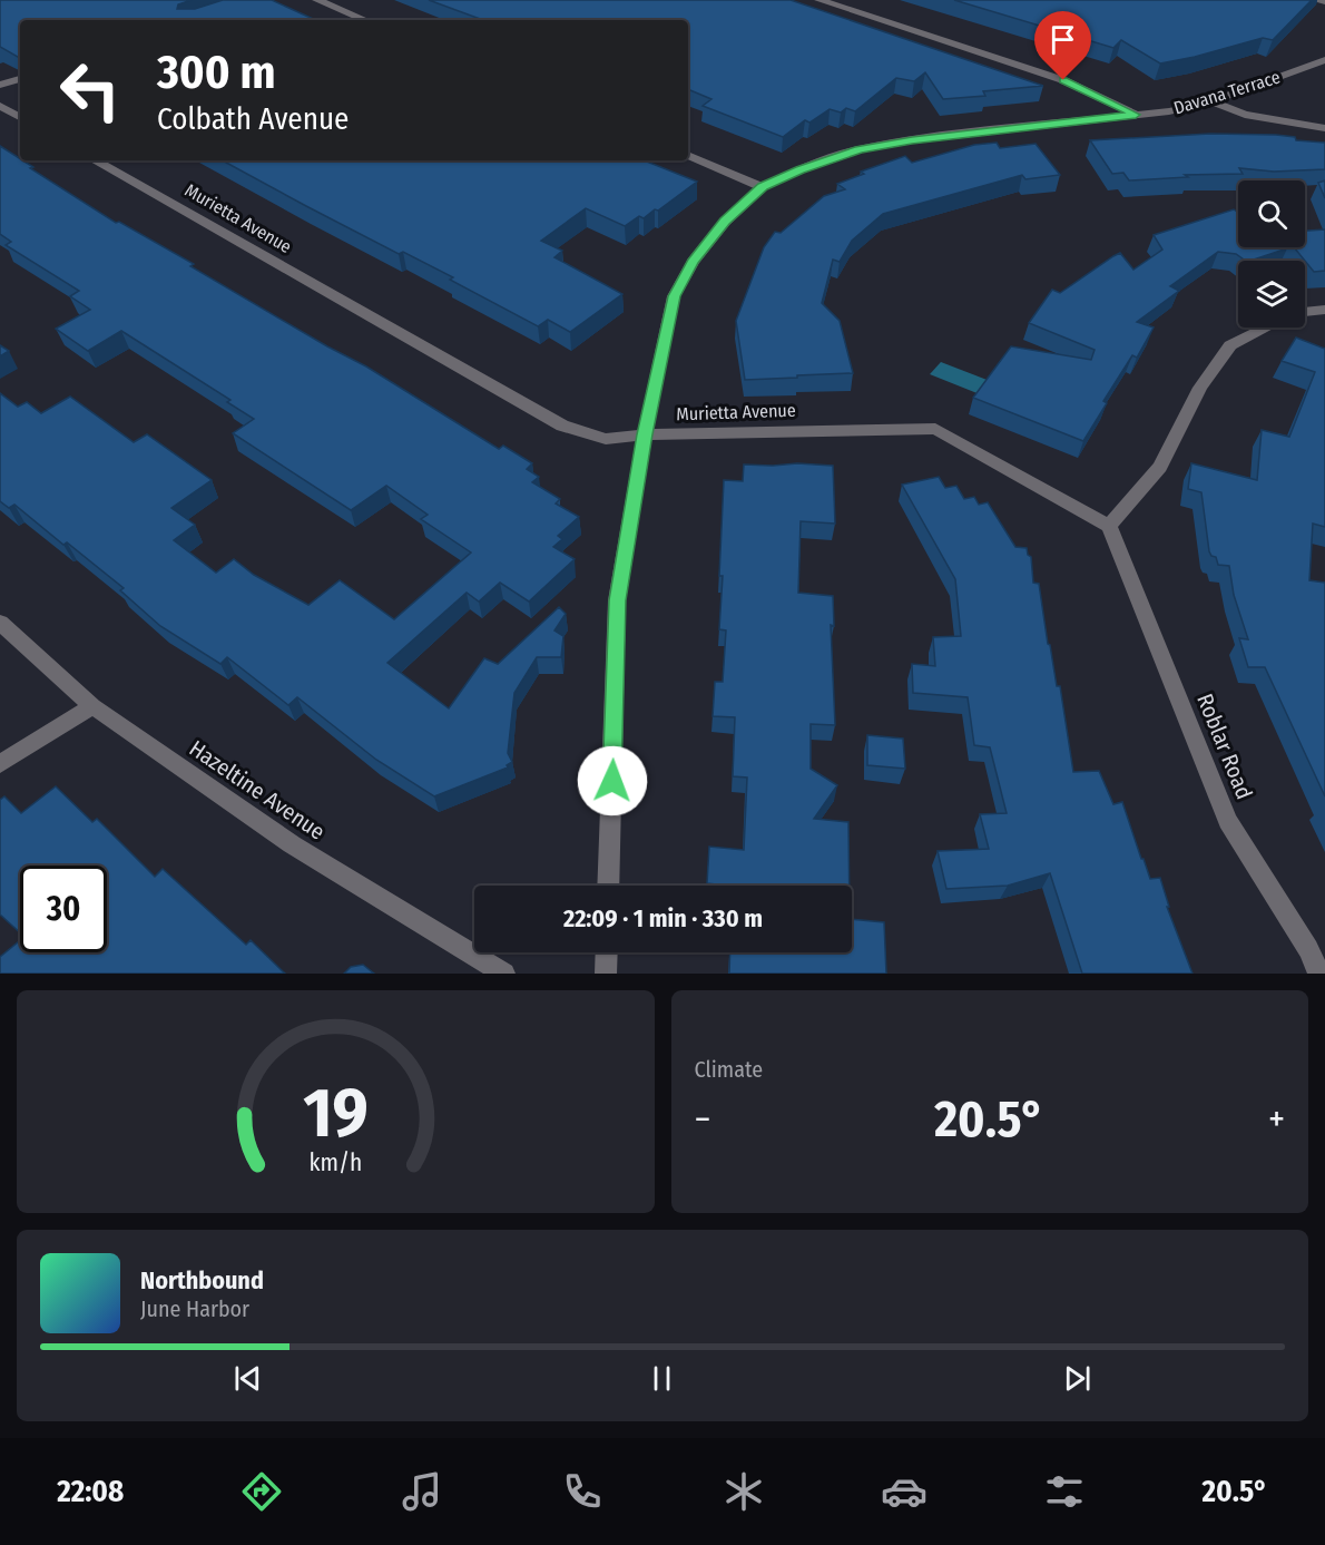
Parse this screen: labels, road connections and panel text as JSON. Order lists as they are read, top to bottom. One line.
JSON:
{"streets":{"street":["Davana Terrace","Murietta Avenue","Roblar Road","Hazeltine Avenue"]},"crossings":[["Davana Terrace","Murietta Avenue"],["Murietta Avenue","Roblar Road"]],"page":{"turn":["300 m","Colbath Avenue"],"limit":"30","trip":"22:09 · 1 min · 330 m","tile":"Climate","heat":["−","20.5°","+"],"song":["Northbound","June Harbor"],"tabs":["22:08","20.5°"],"gauge":["19","km/h"]}}
